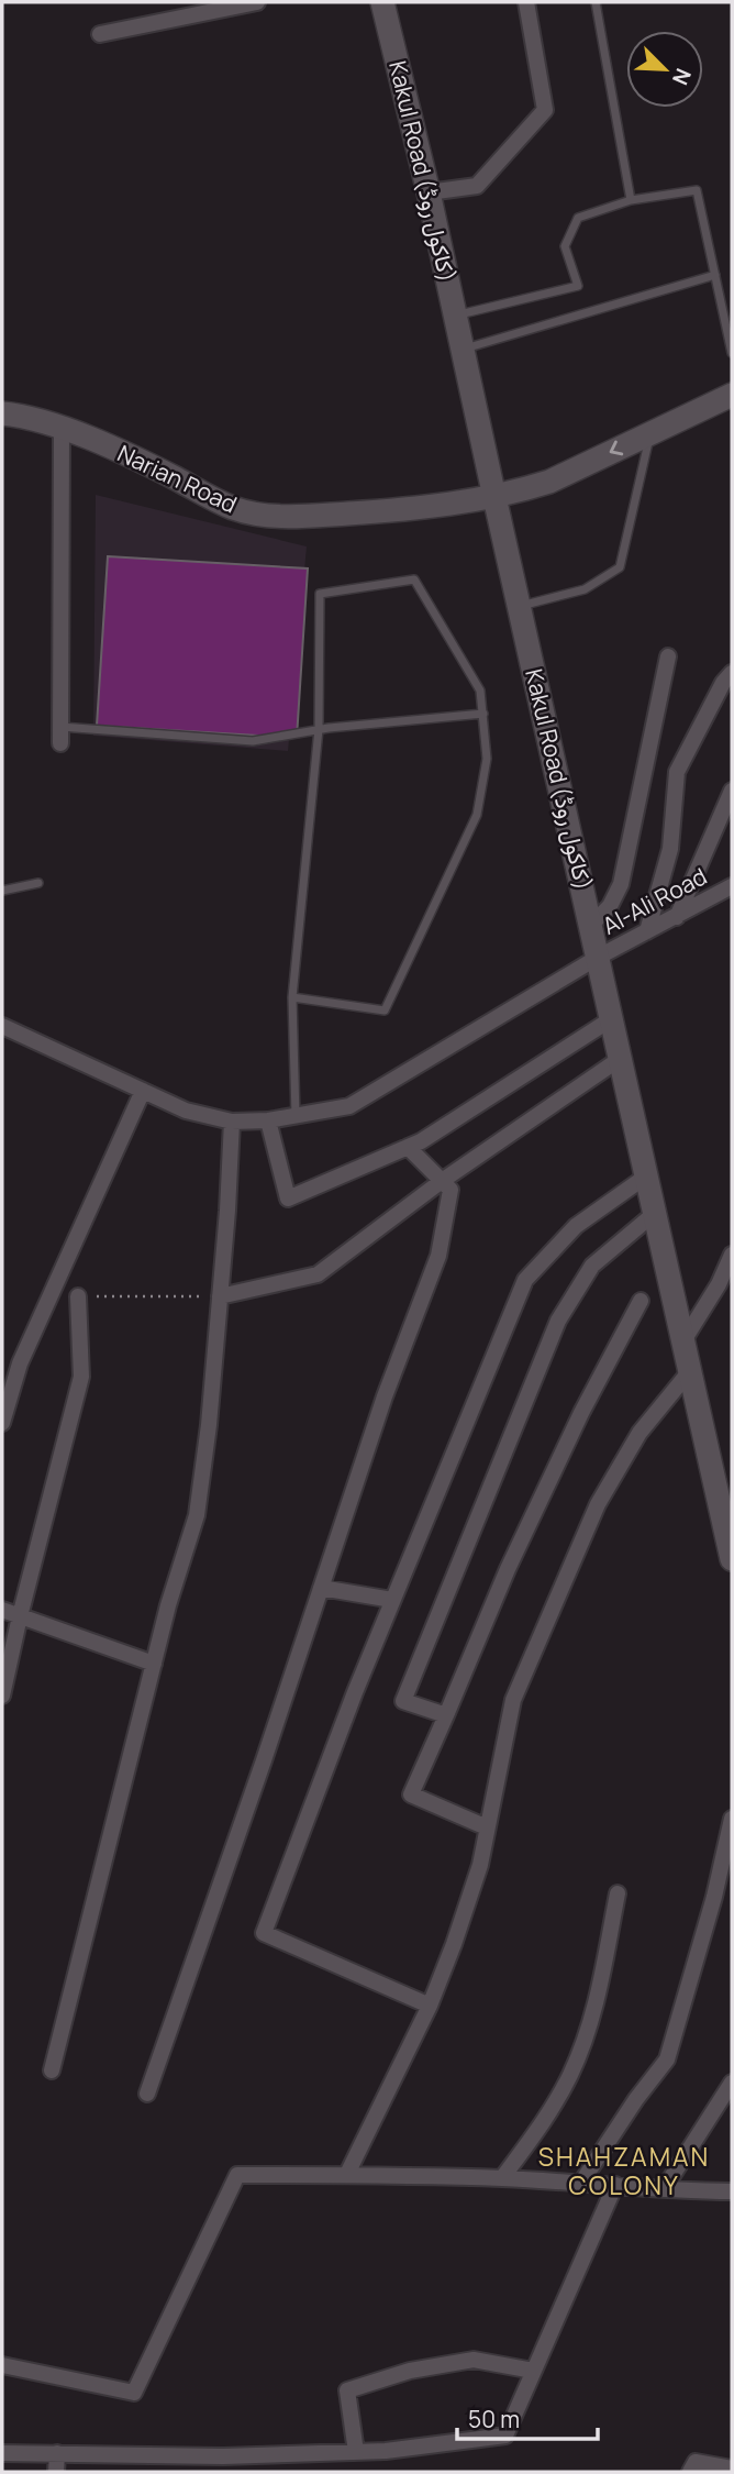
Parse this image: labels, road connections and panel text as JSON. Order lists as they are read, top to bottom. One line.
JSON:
{"streets":{"main road":["Kakul Road (کاکول روڈ)","Narian Road"],"street":["Al-Ali Road"]},"crossings":[["Kakul Road (کاکول روڈ)","Narian Road"],["Kakul Road (کاکول روڈ)","Al-Ali Road"]],"districts":["SHAHZAMAN COLONY"],"scale_bar":"50 m","north":"bottom right"}
